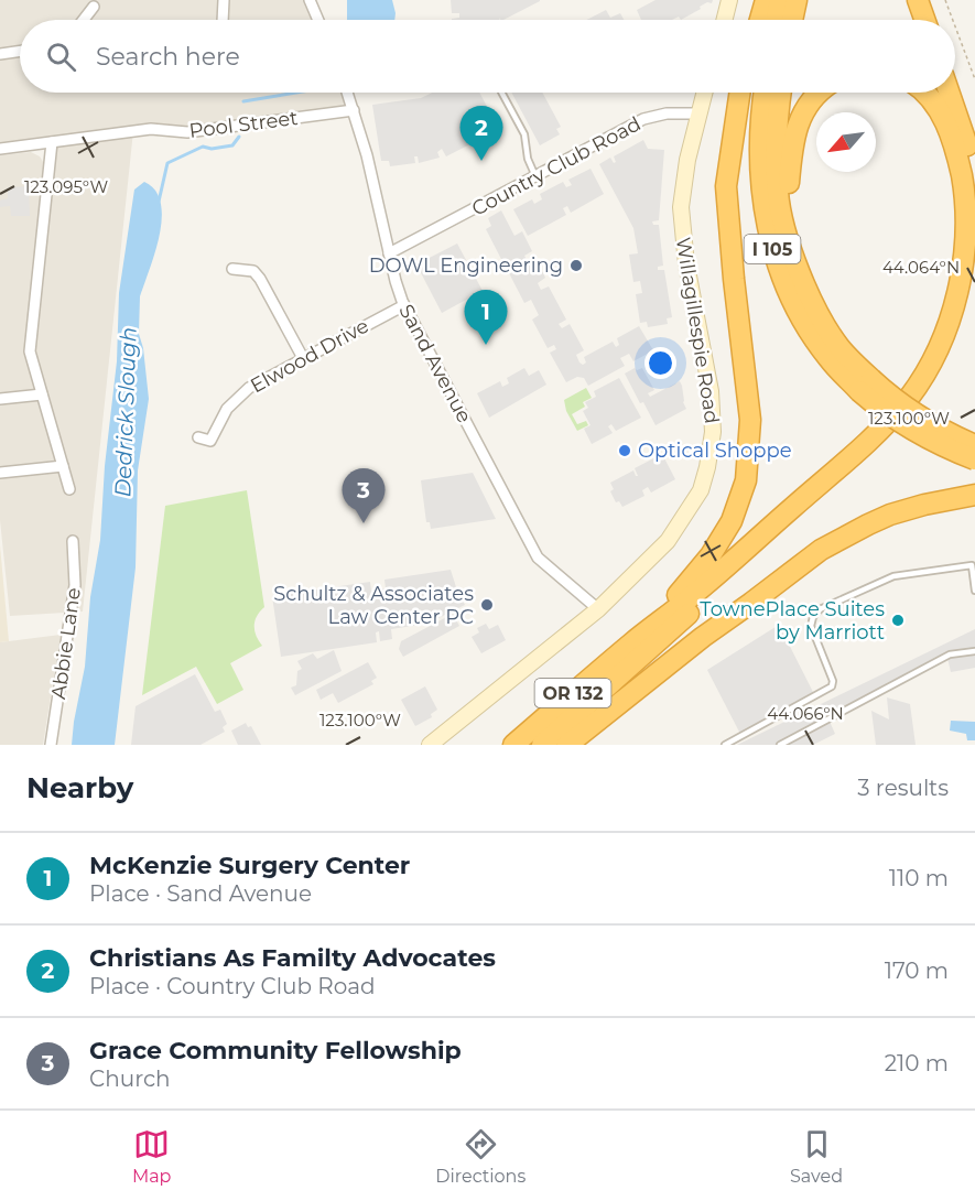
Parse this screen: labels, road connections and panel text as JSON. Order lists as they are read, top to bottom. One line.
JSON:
{"streets":{"highway":["I 105","OR 132"],"street":["Pool Street","Country Club Road","Willagillespie Road","Elwood Drive","Sand Avenue","Abbie Lane"]},"crossings":[["Pool Street","Sand Avenue"],["Country Club Road","Willagillespie Road"],["Country Club Road","Sand Avenue"],["Willagillespie Road","Sand Avenue"],["Elwood Drive","Sand Avenue"]],"water":["Dedrick Slough"],"places":["DOWL Engineering","Optical Shoppe","Schultz & Associates Law Center PC","TownePlace Suites by Marriott"],"north":"bottom left","page":{"search":"Search here","pins":["2","1","3"],"heading":["Nearby","3 results"],"list":[{"mark":"1","name":"McKenzie Surgery Center","note":"Place · Sand Avenue","value":"110 m"},{"mark":"2","name":"Christians As Familty Advocates","note":"Place · Country Club Road","value":"170 m"},{"mark":"3","name":"Grace Community Fellowship","note":"Church","value":"210 m"}],"nav":["Map","Directions","Saved"]},"coordinates":["123.095°W","44.064°N","123.100°W","44.066°N"]}
